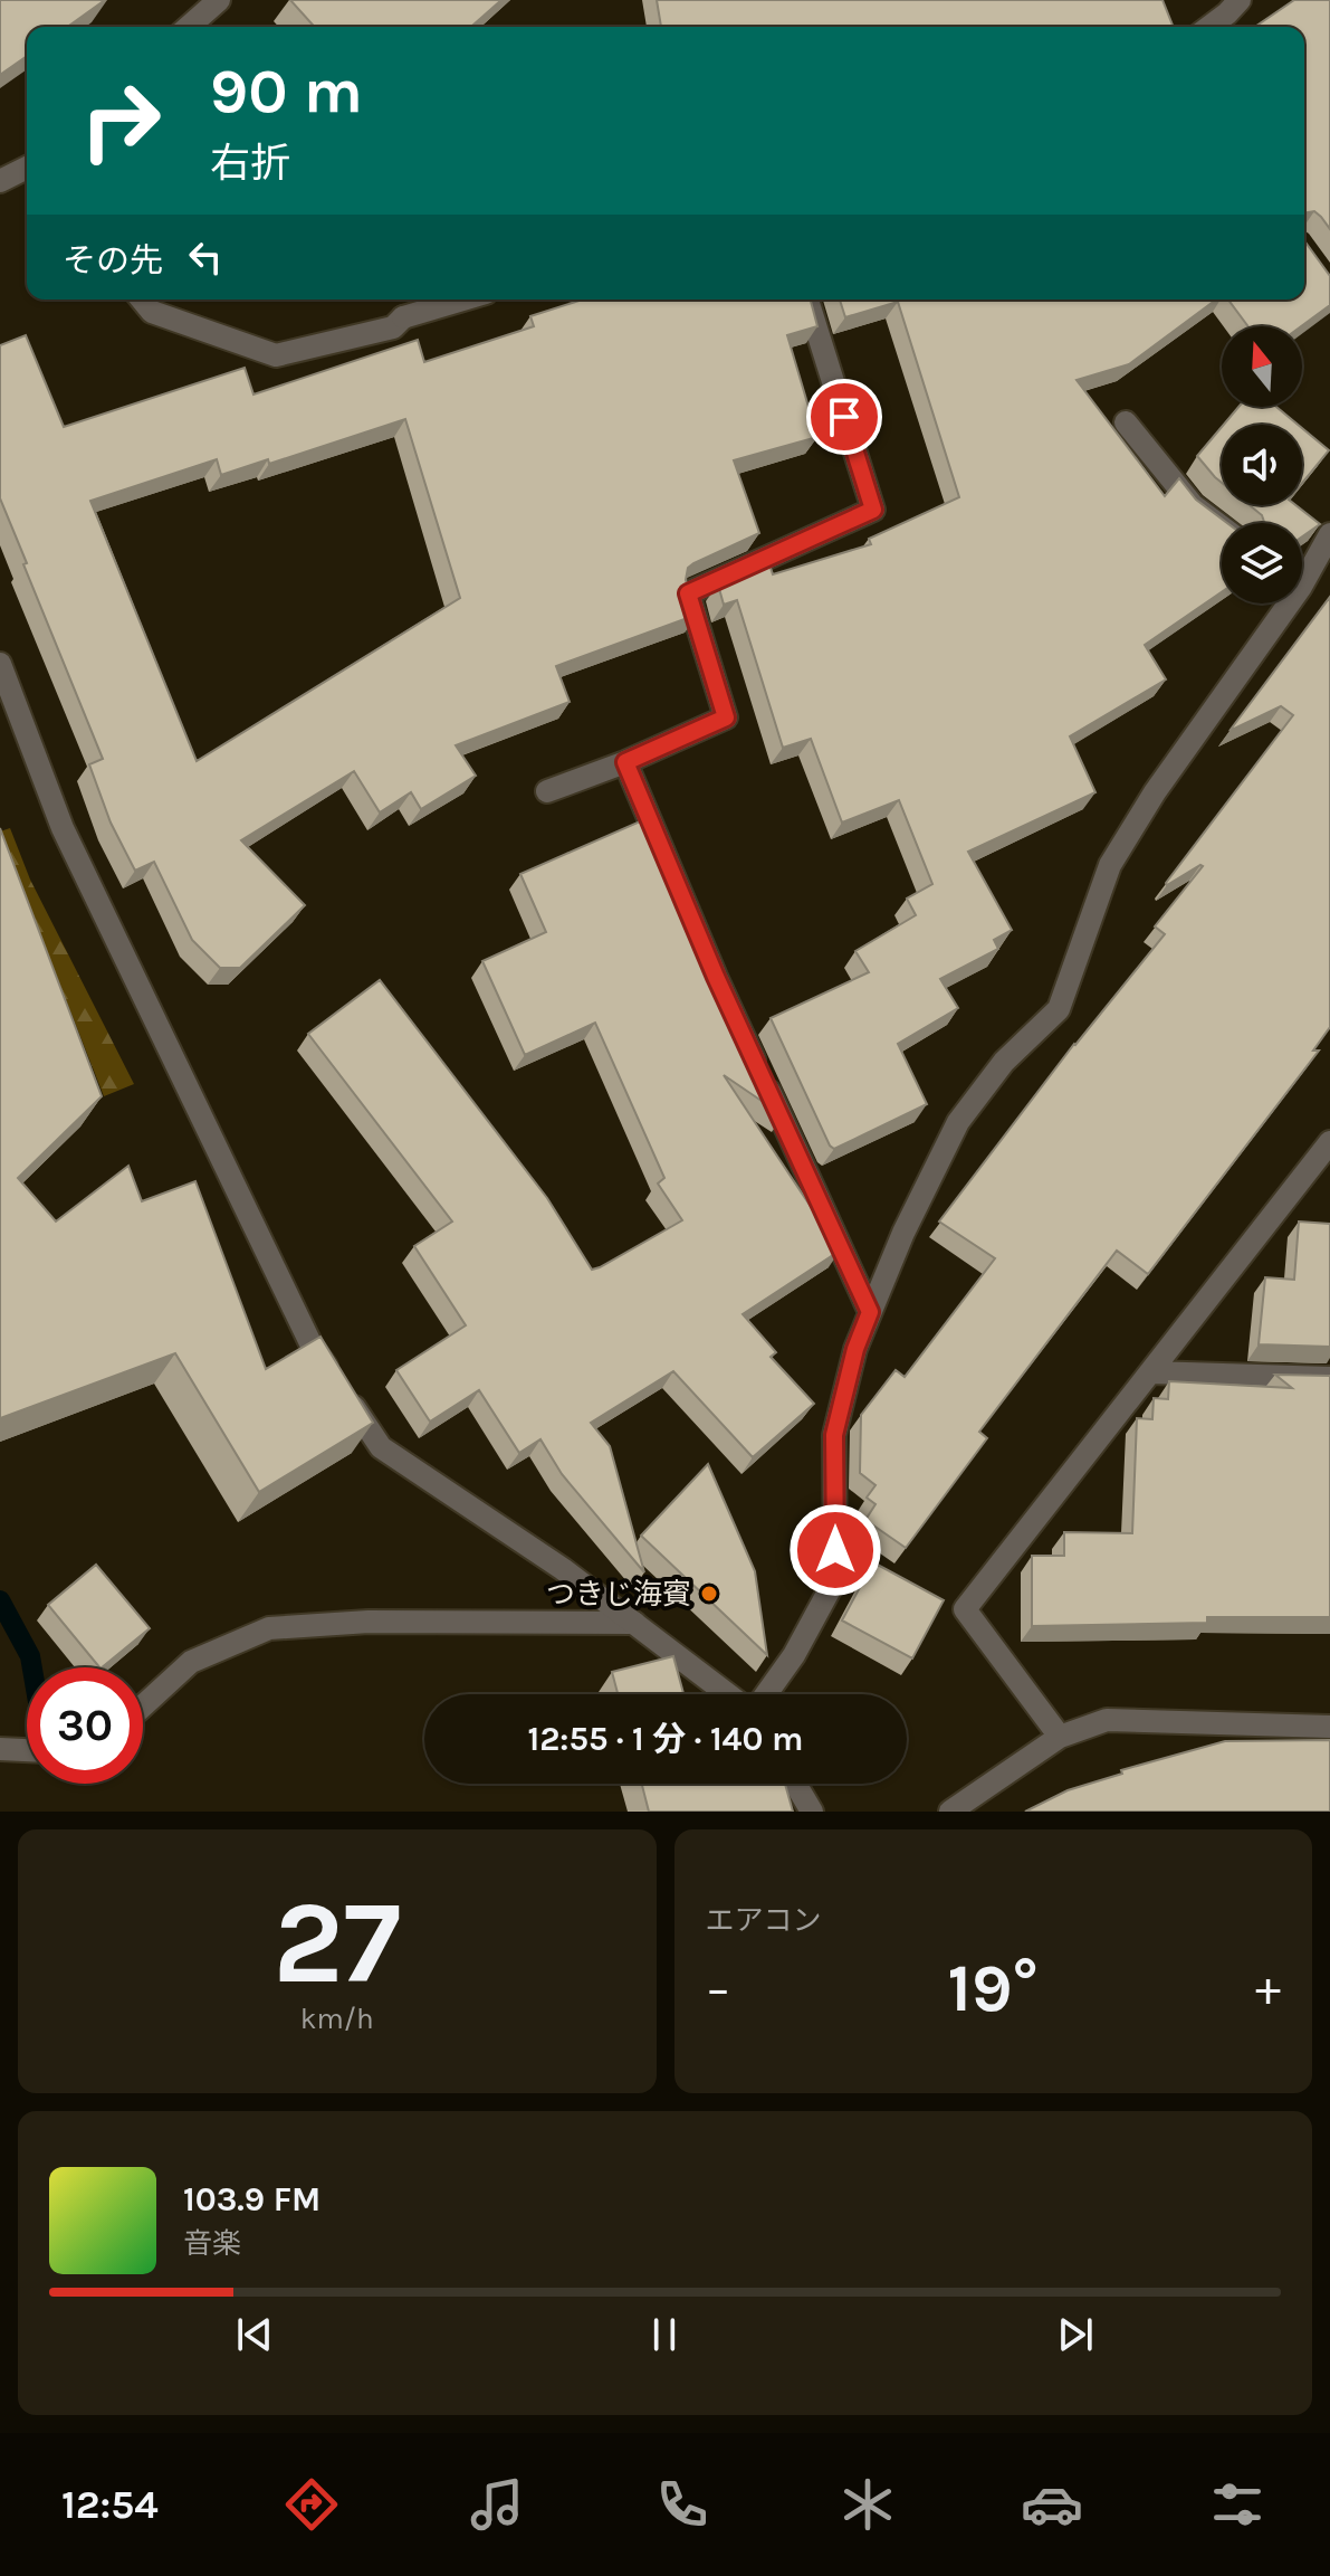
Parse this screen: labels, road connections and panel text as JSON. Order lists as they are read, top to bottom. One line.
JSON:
{"places":["つきじ海賓"],"north":"top","page":{"turn":["90 m","右折"],"then":"その先","limit":"30","trip":"12:55 · 1 分 · 140 m","tile":[["27","km/h"],"エアコン"],"heat":["−","19°","+"],"song":["103.9 FM","音楽"],"tabs":"12:54"}}
